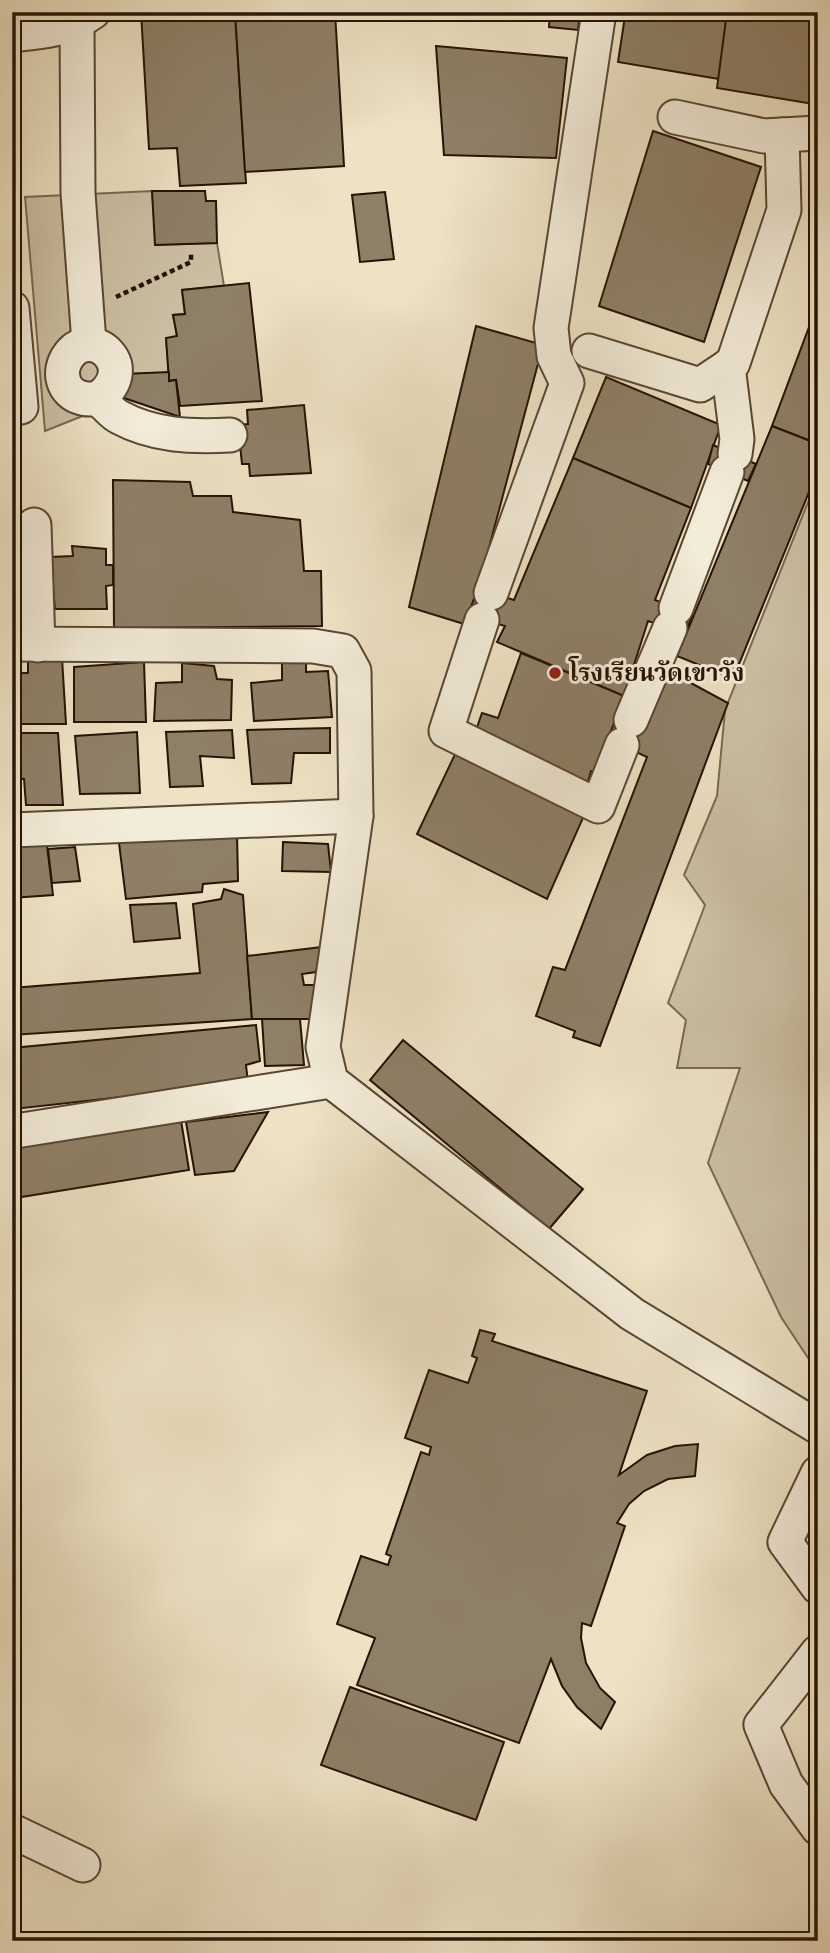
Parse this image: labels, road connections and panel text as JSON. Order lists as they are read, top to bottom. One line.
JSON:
{"places":["โรงเรียนวัดเขาวัง"]}
